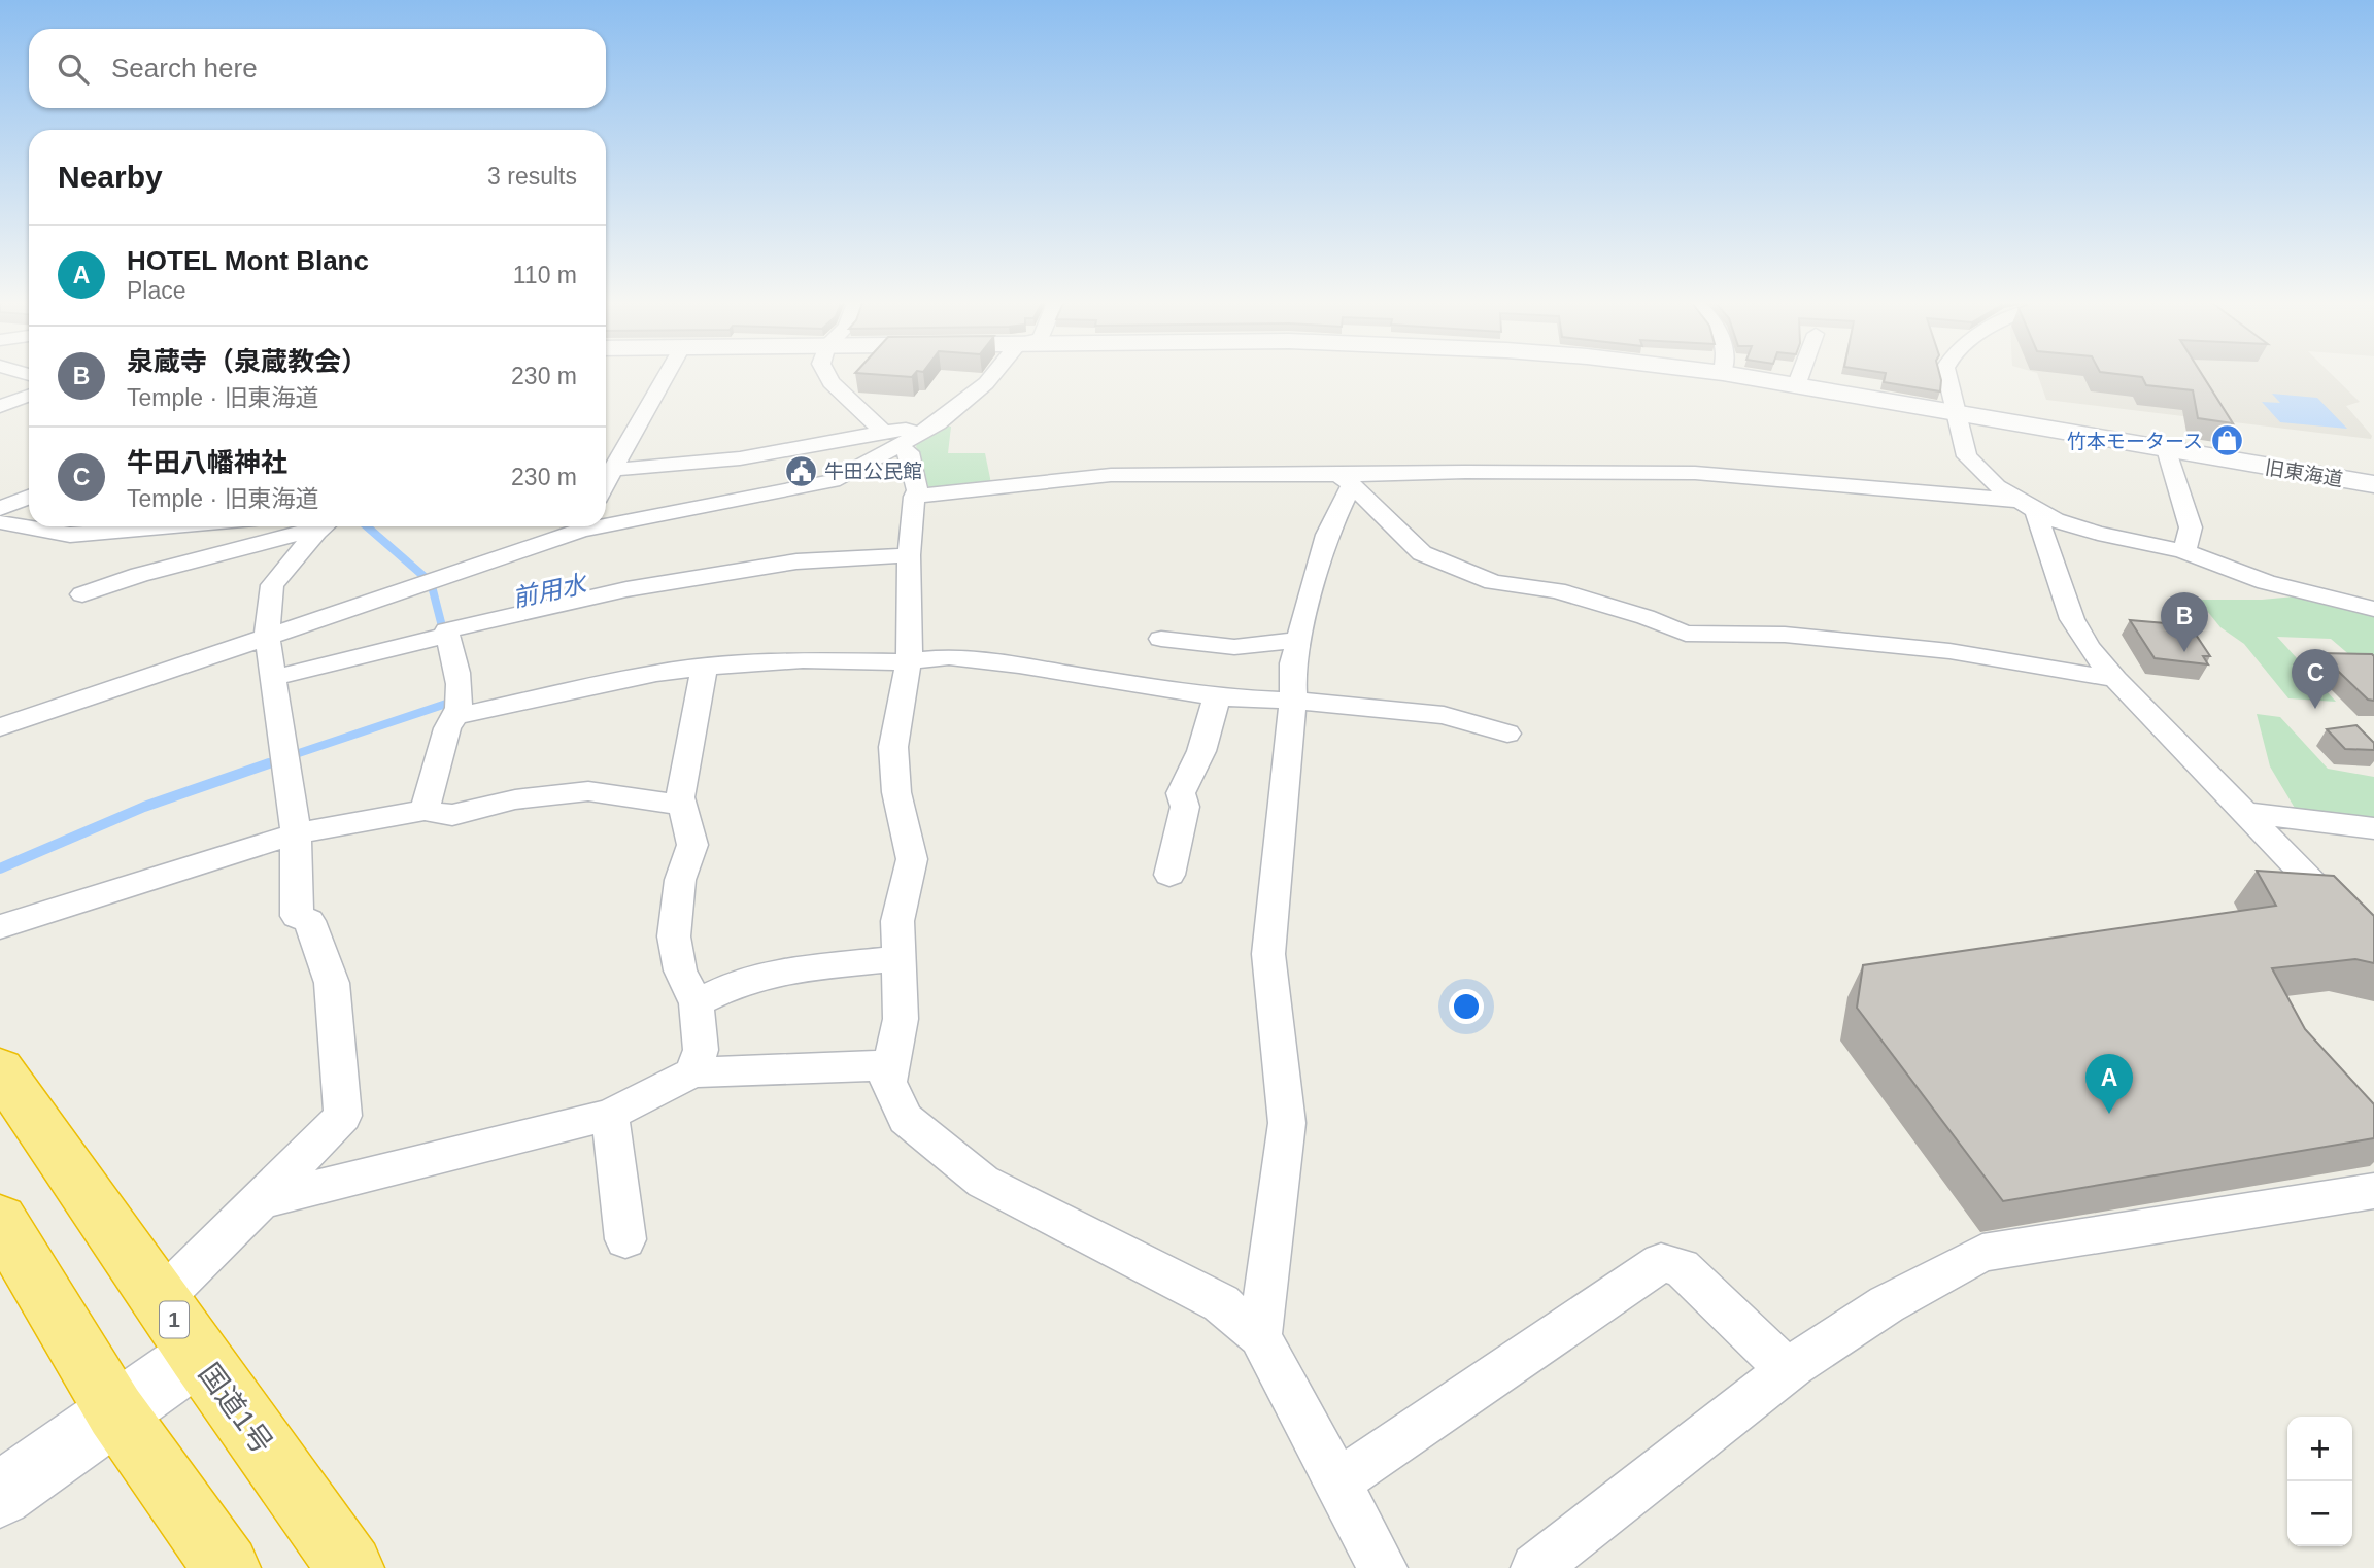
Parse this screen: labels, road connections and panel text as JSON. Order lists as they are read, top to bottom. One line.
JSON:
{"streets":{"highway":["1","国道1号"],"street":["旧東海道"]},"water":["前用水"],"places":{"shop":["竹本モータース"],"public building":["牛田公民館"]},"page":{"search":"Search here","heading":["Nearby","3 results"],"list":[{"mark":"A","name":"HOTEL Mont Blanc","note":"Place","value":"110 m"},{"mark":"B","name":"泉蔵寺（泉蔵教会）","note":"Temple · 旧東海道","value":"230 m"},{"mark":"C","name":"牛田八幡神社","note":"Temple · 旧東海道","value":"230 m"}],"pins":["B","C","A"],"map_buttons":["+","−"]}}
